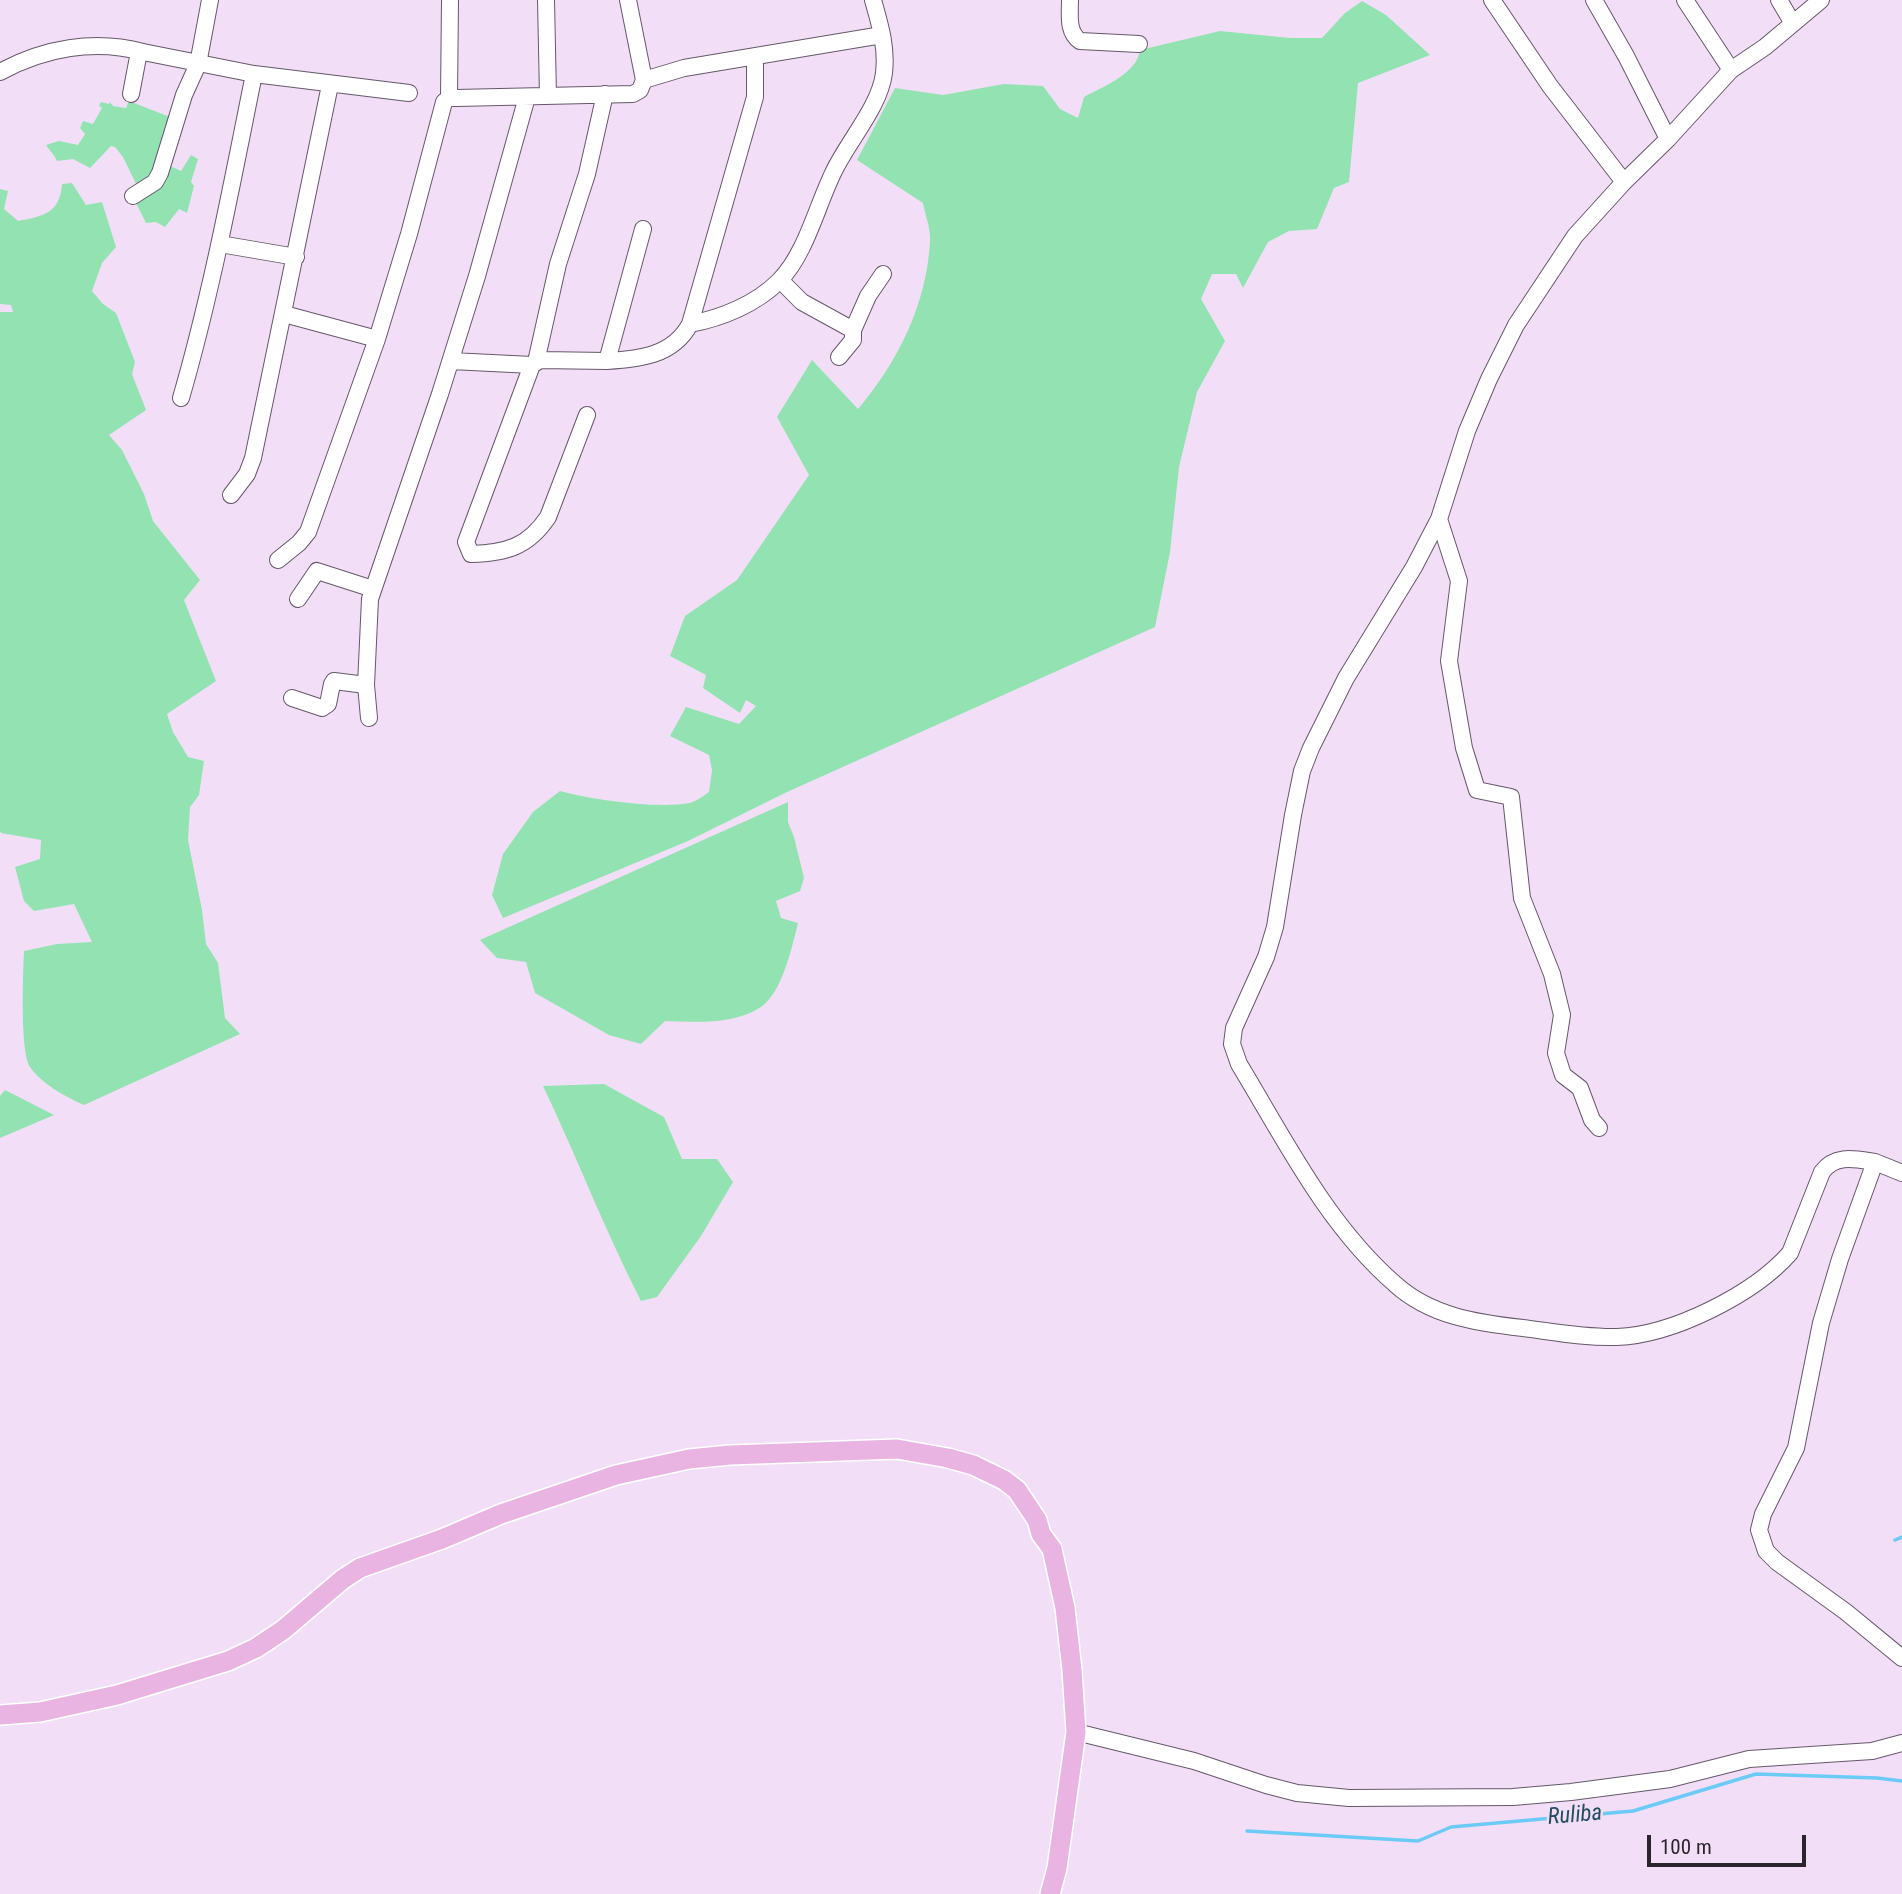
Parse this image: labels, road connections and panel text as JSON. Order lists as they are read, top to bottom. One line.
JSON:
{"water":["Ruliba"],"scale_bar":"100 m"}
